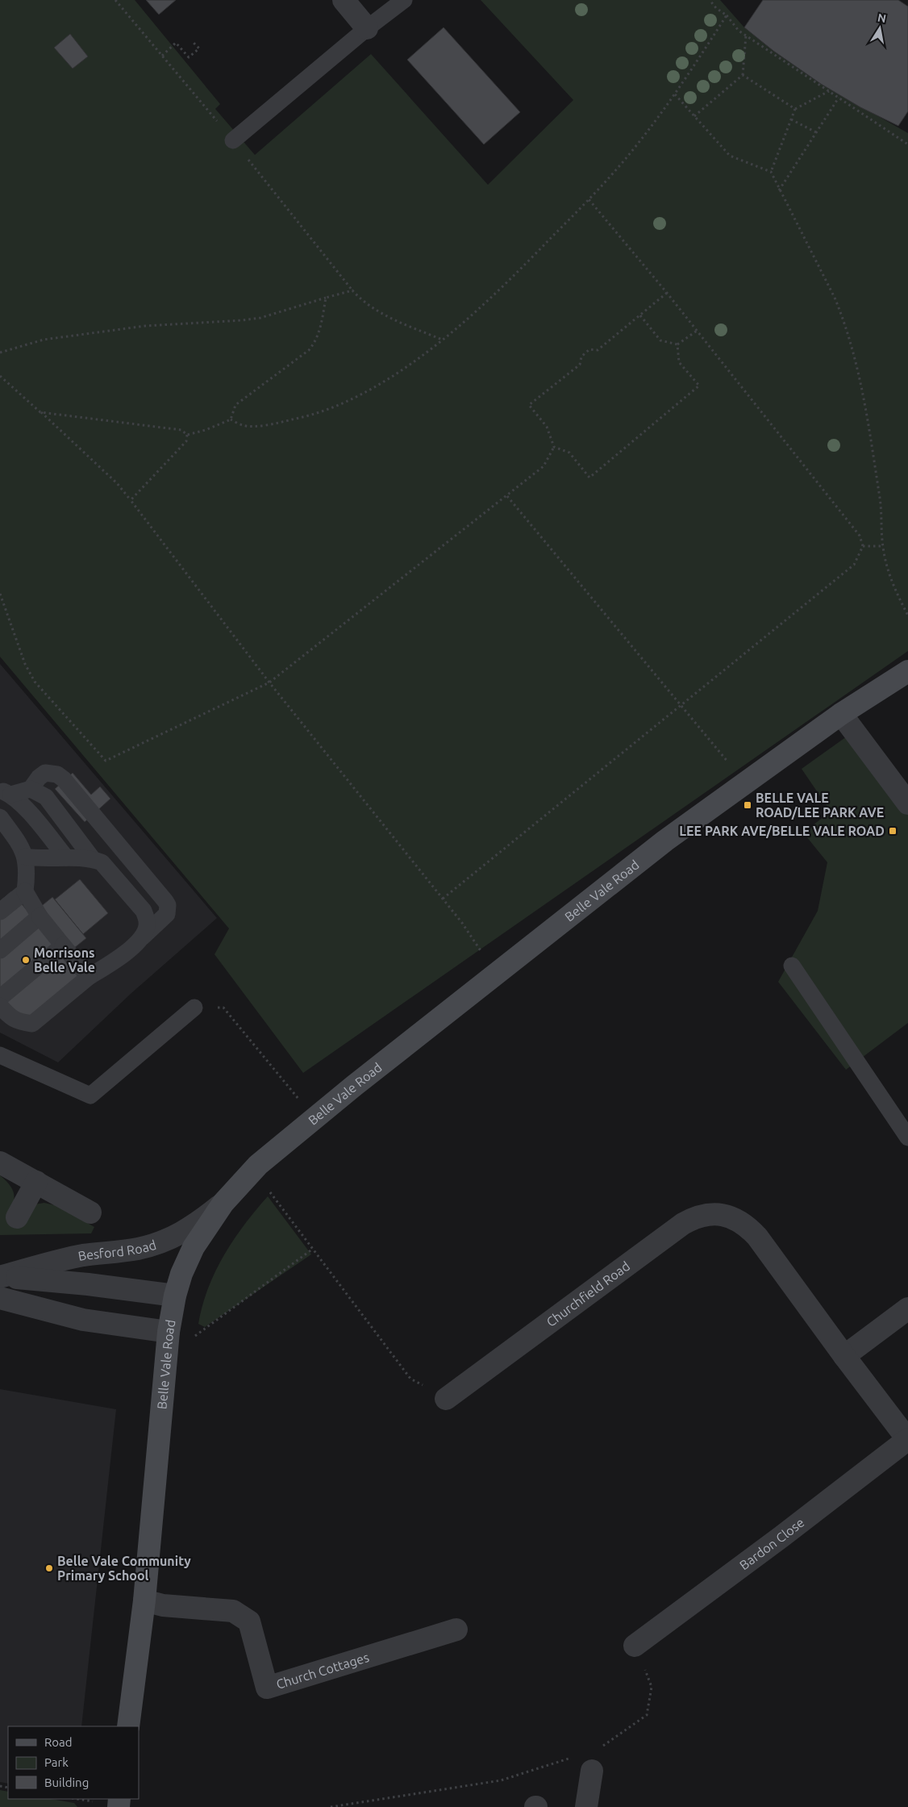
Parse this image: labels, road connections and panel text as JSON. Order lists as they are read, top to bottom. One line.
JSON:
{"streets":{"main road":["Belle Vale Road"],"street":["Besford Road","Churchfield Road","Bardon Close","Church Cottages"]},"crossings":[["Belle Vale Road","Besford Road"],["Belle Vale Road","Church Cottages"],["Churchfield Road","Bardon Close"]],"places":{"transit":["BELLE VALE ROAD/LEE PARK AVE","LEE PARK AVE/BELLE VALE ROAD"],"other":["Morrisons Belle Vale","Belle Vale Community Primary School"]},"legend":["Road","Park","Building"],"north":"top"}
